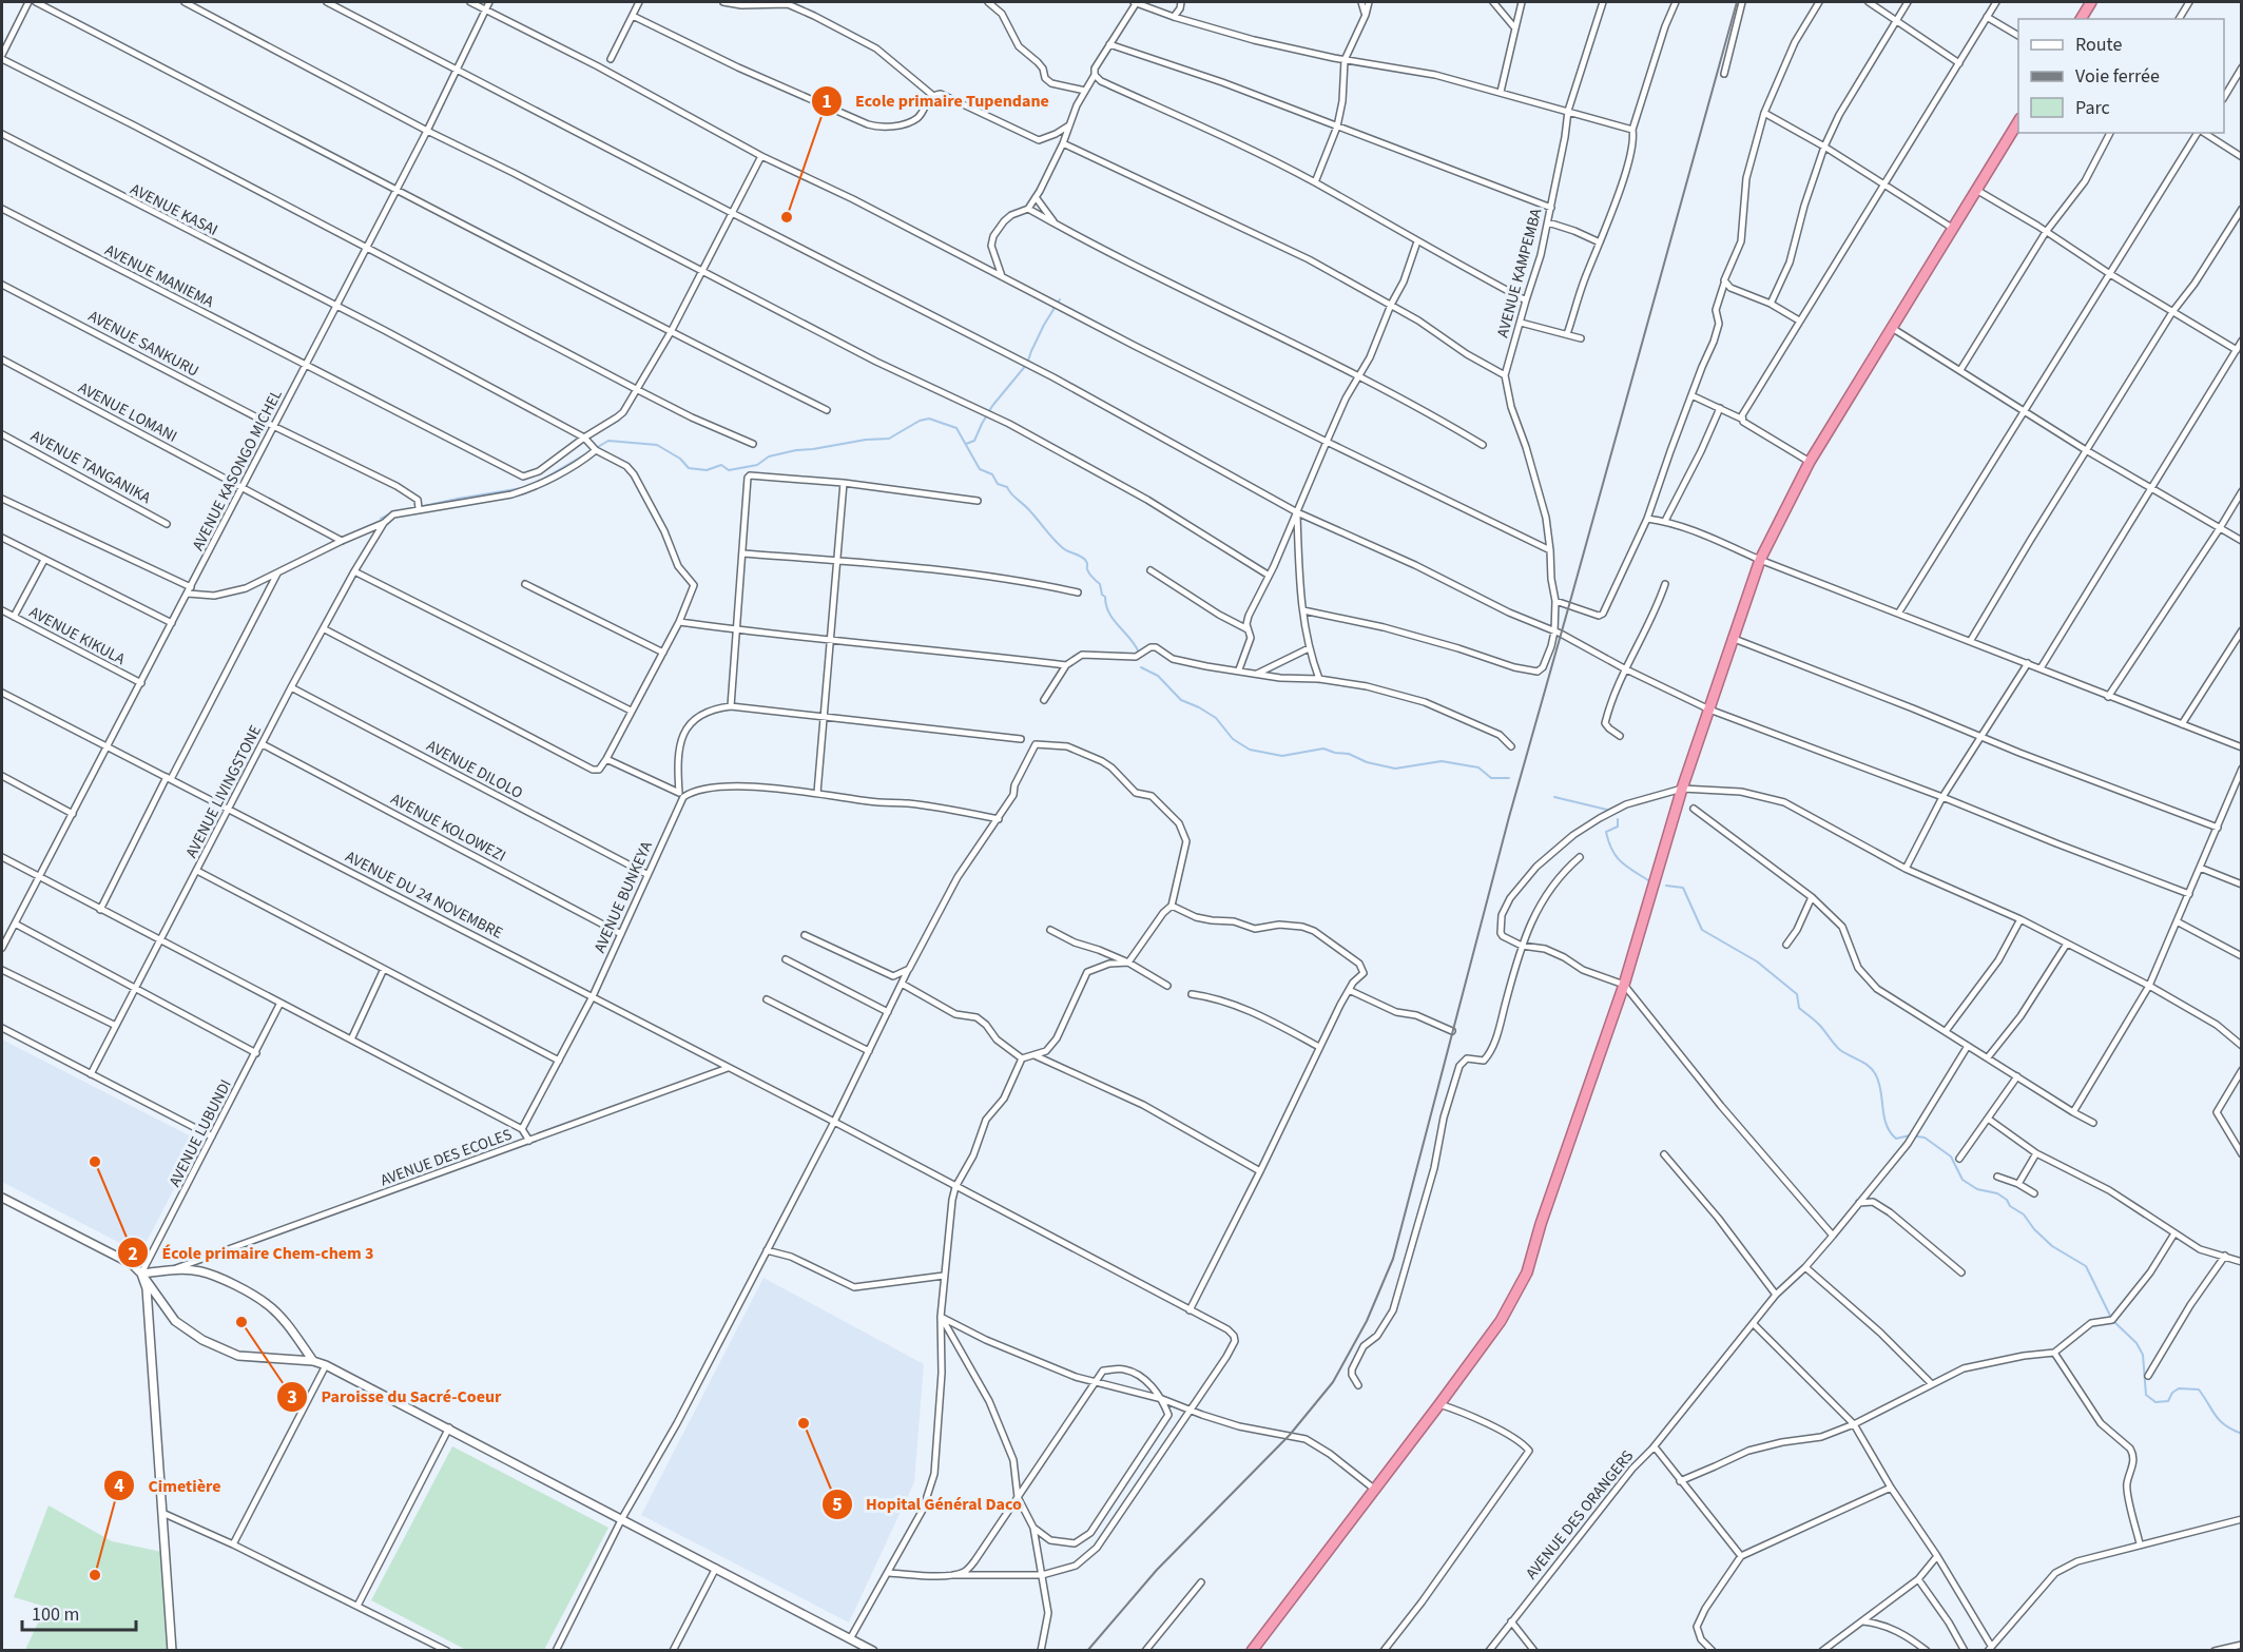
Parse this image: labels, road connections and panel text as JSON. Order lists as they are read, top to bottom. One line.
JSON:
{"streets":{"street":["AVENUE KASAI","AVENUE KAMPEMBA","AVENUE MANIEMA","AVENUE SANKURU","AVENUE LOMANI","AVENUE TANGANIKA","AVENUE KASONGO MICHEL","AVENUE KIKULA","AVENUE DILOLO","AVENUE LIVINGSTONE","AVENUE KOLOWEZI","AVENUE DU 24 NOVEMBRE","AVENUE BUNKEYA","AVENUE LUBUNDI","AVENUE DES ECOLES","AVENUE DES ORANGERS"]},"crossings":[["AVENUE KASAI","AVENUE MANIEMA"],["AVENUE KASAI","AVENUE KASONGO MICHEL"],["AVENUE MANIEMA","AVENUE KASONGO MICHEL"],["AVENUE SANKURU","AVENUE KASONGO MICHEL"],["AVENUE LOMANI","AVENUE KASONGO MICHEL"],["AVENUE KASONGO MICHEL","AVENUE KIKULA"],["AVENUE KASONGO MICHEL","AVENUE DU 24 NOVEMBRE"],["AVENUE DILOLO","AVENUE LIVINGSTONE"],["AVENUE DILOLO","AVENUE BUNKEYA"],["AVENUE LIVINGSTONE","AVENUE KOLOWEZI"],["AVENUE LIVINGSTONE","AVENUE DU 24 NOVEMBRE"],["AVENUE KOLOWEZI","AVENUE BUNKEYA"],["AVENUE DU 24 NOVEMBRE","AVENUE BUNKEYA"],["AVENUE DU 24 NOVEMBRE","AVENUE DES ECOLES"]],"places":["Ecole primaire Tupendane","École primaire Chem-chem 3","Paroisse du Sacré-Coeur","Hopital Général Daco","Cimetière"],"legend":["Route","Voie ferrée","Parc"],"scale_bar":"100 m"}
